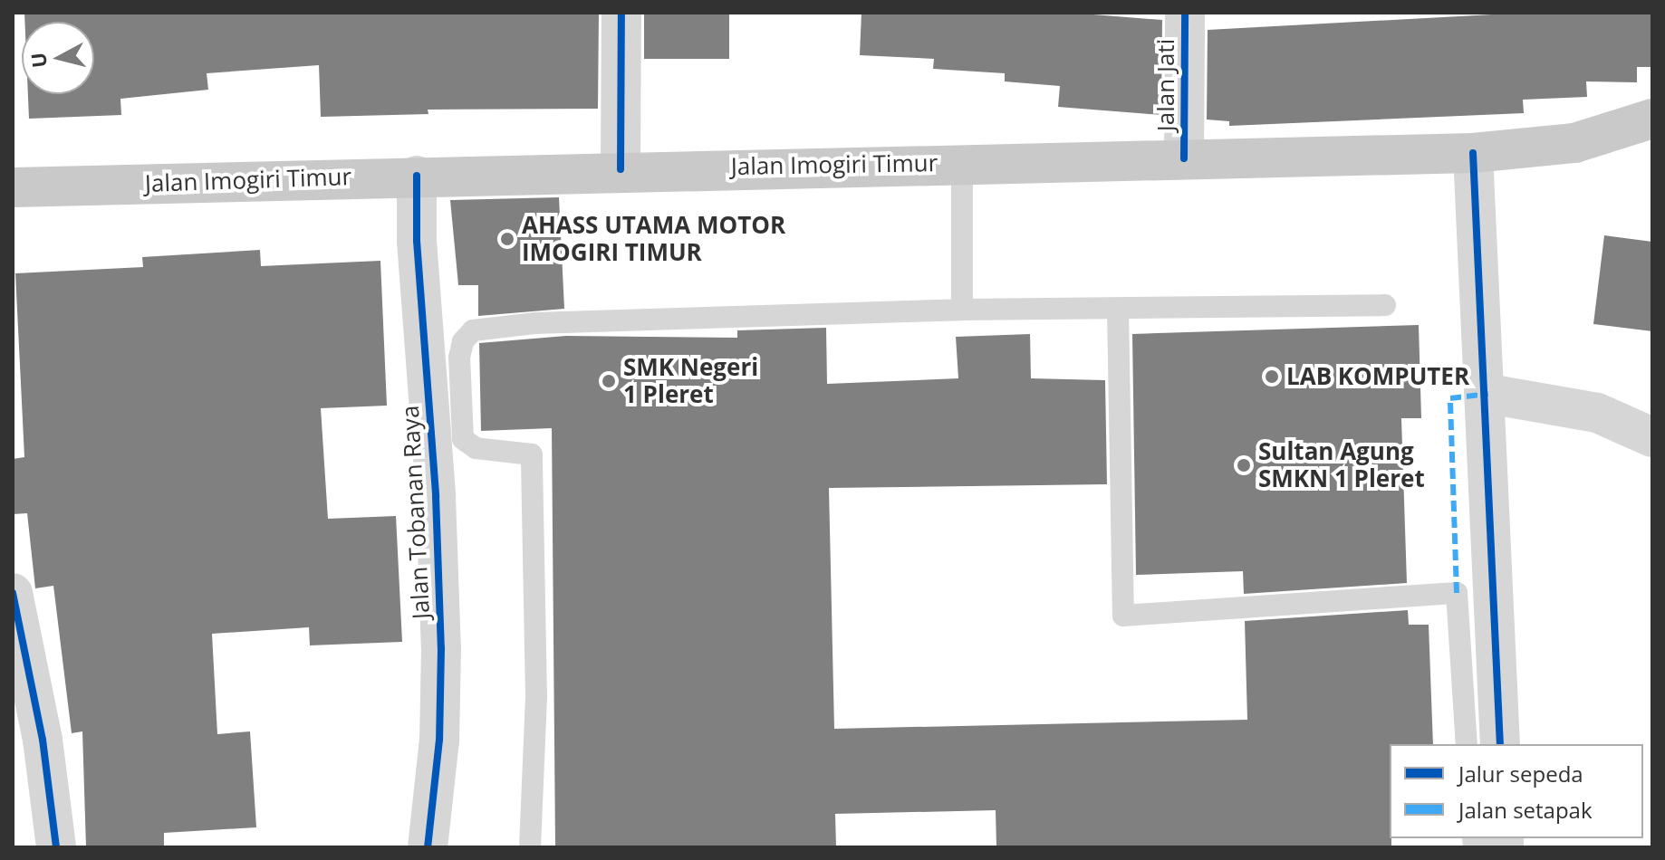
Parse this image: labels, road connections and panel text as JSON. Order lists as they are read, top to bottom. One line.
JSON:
{"streets":{"main road":["Jalan Imogiri Timur"],"street":["Jalan Jati","Jalan Tobanan Raya"]},"crossings":[["Jalan Jati","Jalan Imogiri Timur"],["Jalan Imogiri Timur","Jalan Tobanan Raya"]],"places":["AHASS UTAMA MOTOR IMOGIRI TIMUR","LAB KOMPUTER","SMK Negeri 1 Pleret","Sultan Agung SMKN 1 Pleret"],"legend":["Jalur sepeda","Jalan setapak"],"north":"left"}
